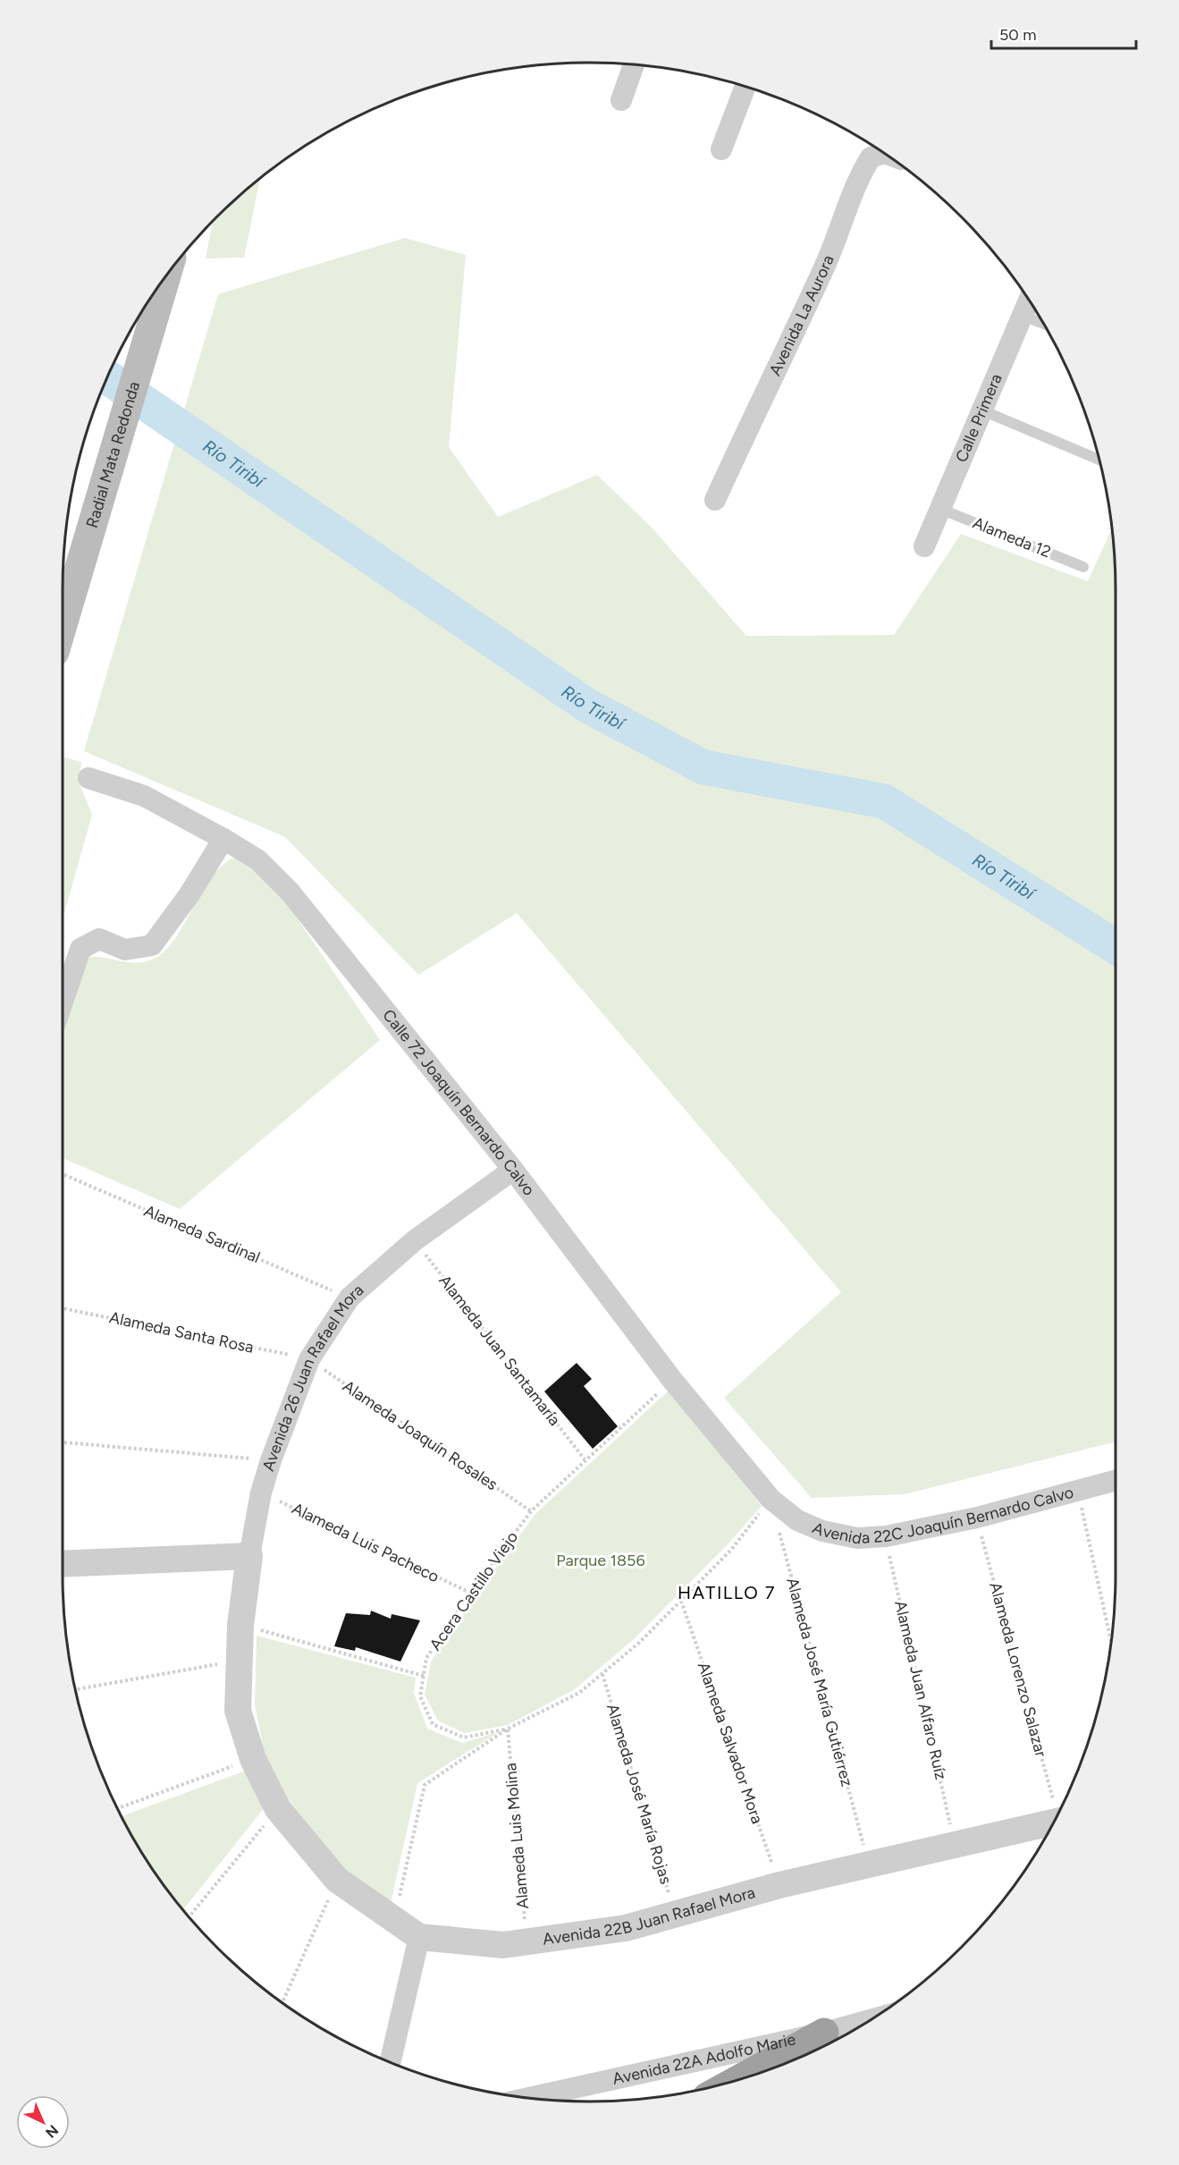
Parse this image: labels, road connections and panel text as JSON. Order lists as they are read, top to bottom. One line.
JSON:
{"streets":{"main road":["Radial Mata Redonda"],"street":["Avenida La Aurora","Calle Primera","Calle 72 Joaquín Bernardo Calvo","Avenida 26 Juan Rafael Mora","Avenida 22C Joaquín Bernardo Calvo","Avenida 22B Juan Rafael Mora","Avenida 22A Adolfo Marie"],"lane":["Alameda 12"],"path":["Alameda Sardinal","Alameda Santa Rosa","Alameda Juan Santamaría","Alameda Joaquín Rosales","Alameda Luis Pacheco","Acera Castillo Viejo","Alameda Lorenzo Salazar","Alameda José María Gutiérrez","Alameda Juan Alfaro Ruíz","Alameda Salvador Mora","Alameda José María Rojas","Alameda Luis Molina"]},"crossings":[["Calle Primera","Alameda 12"],["Calle 72 Joaquín Bernardo Calvo","Avenida 26 Juan Rafael Mora"],["Calle 72 Joaquín Bernardo Calvo","Avenida 22C Joaquín Bernardo Calvo"],["Calle 72 Joaquín Bernardo Calvo","Acera Castillo Viejo"],["Calle 72 Joaquín Bernardo Calvo","Alameda José María Gutiérrez"],["Alameda Sardinal","Avenida 26 Juan Rafael Mora"],["Alameda Santa Rosa","Avenida 26 Juan Rafael Mora"],["Alameda Santa Rosa","Alameda Joaquín Rosales"],["Alameda Juan Santamaría","Avenida 26 Juan Rafael Mora"],["Alameda Juan Santamaría","Acera Castillo Viejo"],["Avenida 26 Juan Rafael Mora","Alameda Joaquín Rosales"],["Avenida 26 Juan Rafael Mora","Alameda Luis Pacheco"],["Avenida 26 Juan Rafael Mora","Avenida 22B Juan Rafael Mora"],["Alameda Joaquín Rosales","Acera Castillo Viejo"],["Avenida 22C Joaquín Bernardo Calvo","Alameda Lorenzo Salazar"],["Avenida 22C Joaquín Bernardo Calvo","Alameda José María Gutiérrez"],["Avenida 22C Joaquín Bernardo Calvo","Alameda Juan Alfaro Ruíz"],["Alameda Luis Pacheco","Acera Castillo Viejo"],["Acera Castillo Viejo","Alameda Luis Molina"],["Alameda José María Gutiérrez","Avenida 22B Juan Rafael Mora"],["Alameda Juan Alfaro Ruíz","Avenida 22B Juan Rafael Mora"],["Alameda Salvador Mora","Avenida 22B Juan Rafael Mora"],["Alameda José María Rojas","Avenida 22B Juan Rafael Mora"],["Alameda Luis Molina","Avenida 22B Juan Rafael Mora"]],"districts":["HATILLO 7"],"water":["Río Tiribí"],"parks":["Parque 1856"],"scale_bar":"50 m","north":"bottom right"}
